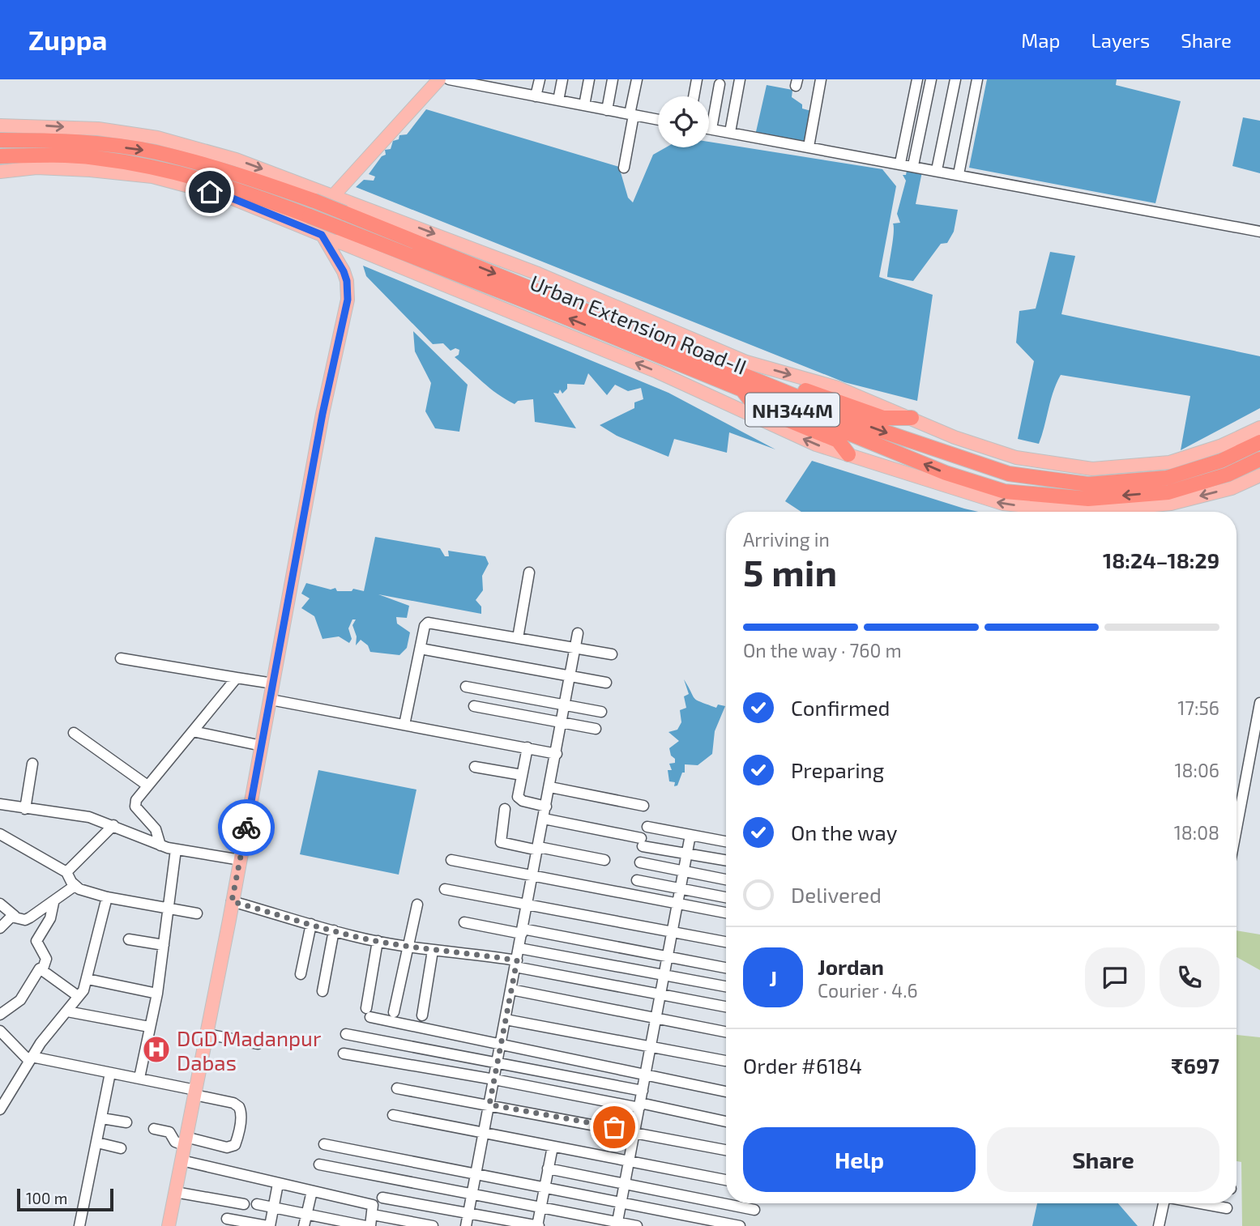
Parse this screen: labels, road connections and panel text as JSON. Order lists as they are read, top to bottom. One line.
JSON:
{"streets":{"highway":["Urban Extension Road-II","NH344M"]},"places":{"hospital":["DGD Madanpur Dabas"]},"scale_bar":"100 m","page":{"header":"Zuppa","nav":["Map","Layers","Share"],"heading":["5 min","Arriving in","18:24–18:29"],"panel":["Jordan","Courier · 4.6","Order #6184","₹697"],"bar":"On the way · 760 m","list":[["Confirmed","17:56"],["Preparing","18:06"],["On the way","18:08"],"Delivered"],"round":"J","buttons":["Help","Share"],"scale":"100 m"}}
